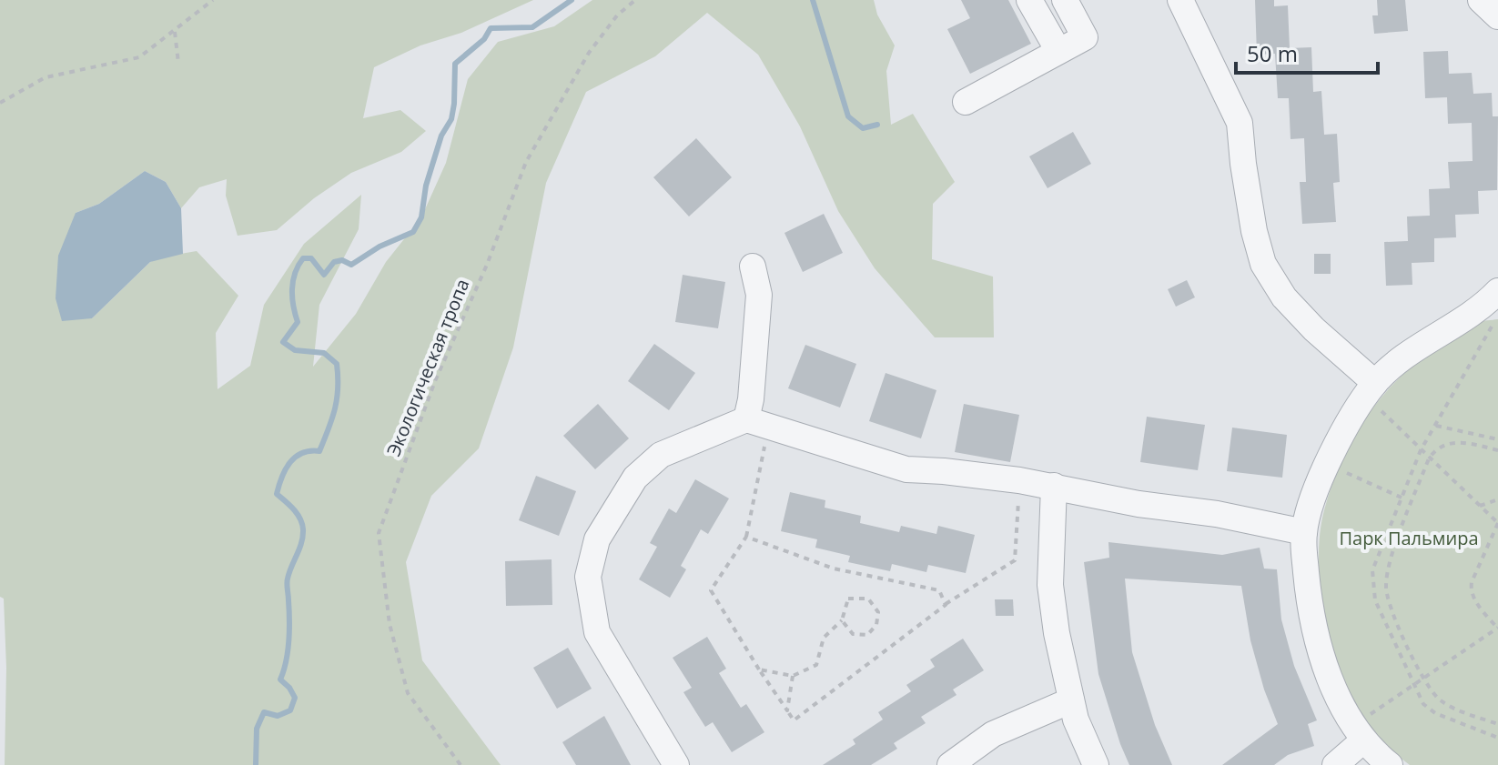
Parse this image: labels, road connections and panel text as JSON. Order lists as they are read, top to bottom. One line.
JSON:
{"streets":{"path":["Экологическая тропа"]},"parks":["Парк Пальмира"],"scale_bar":"50 m"}
